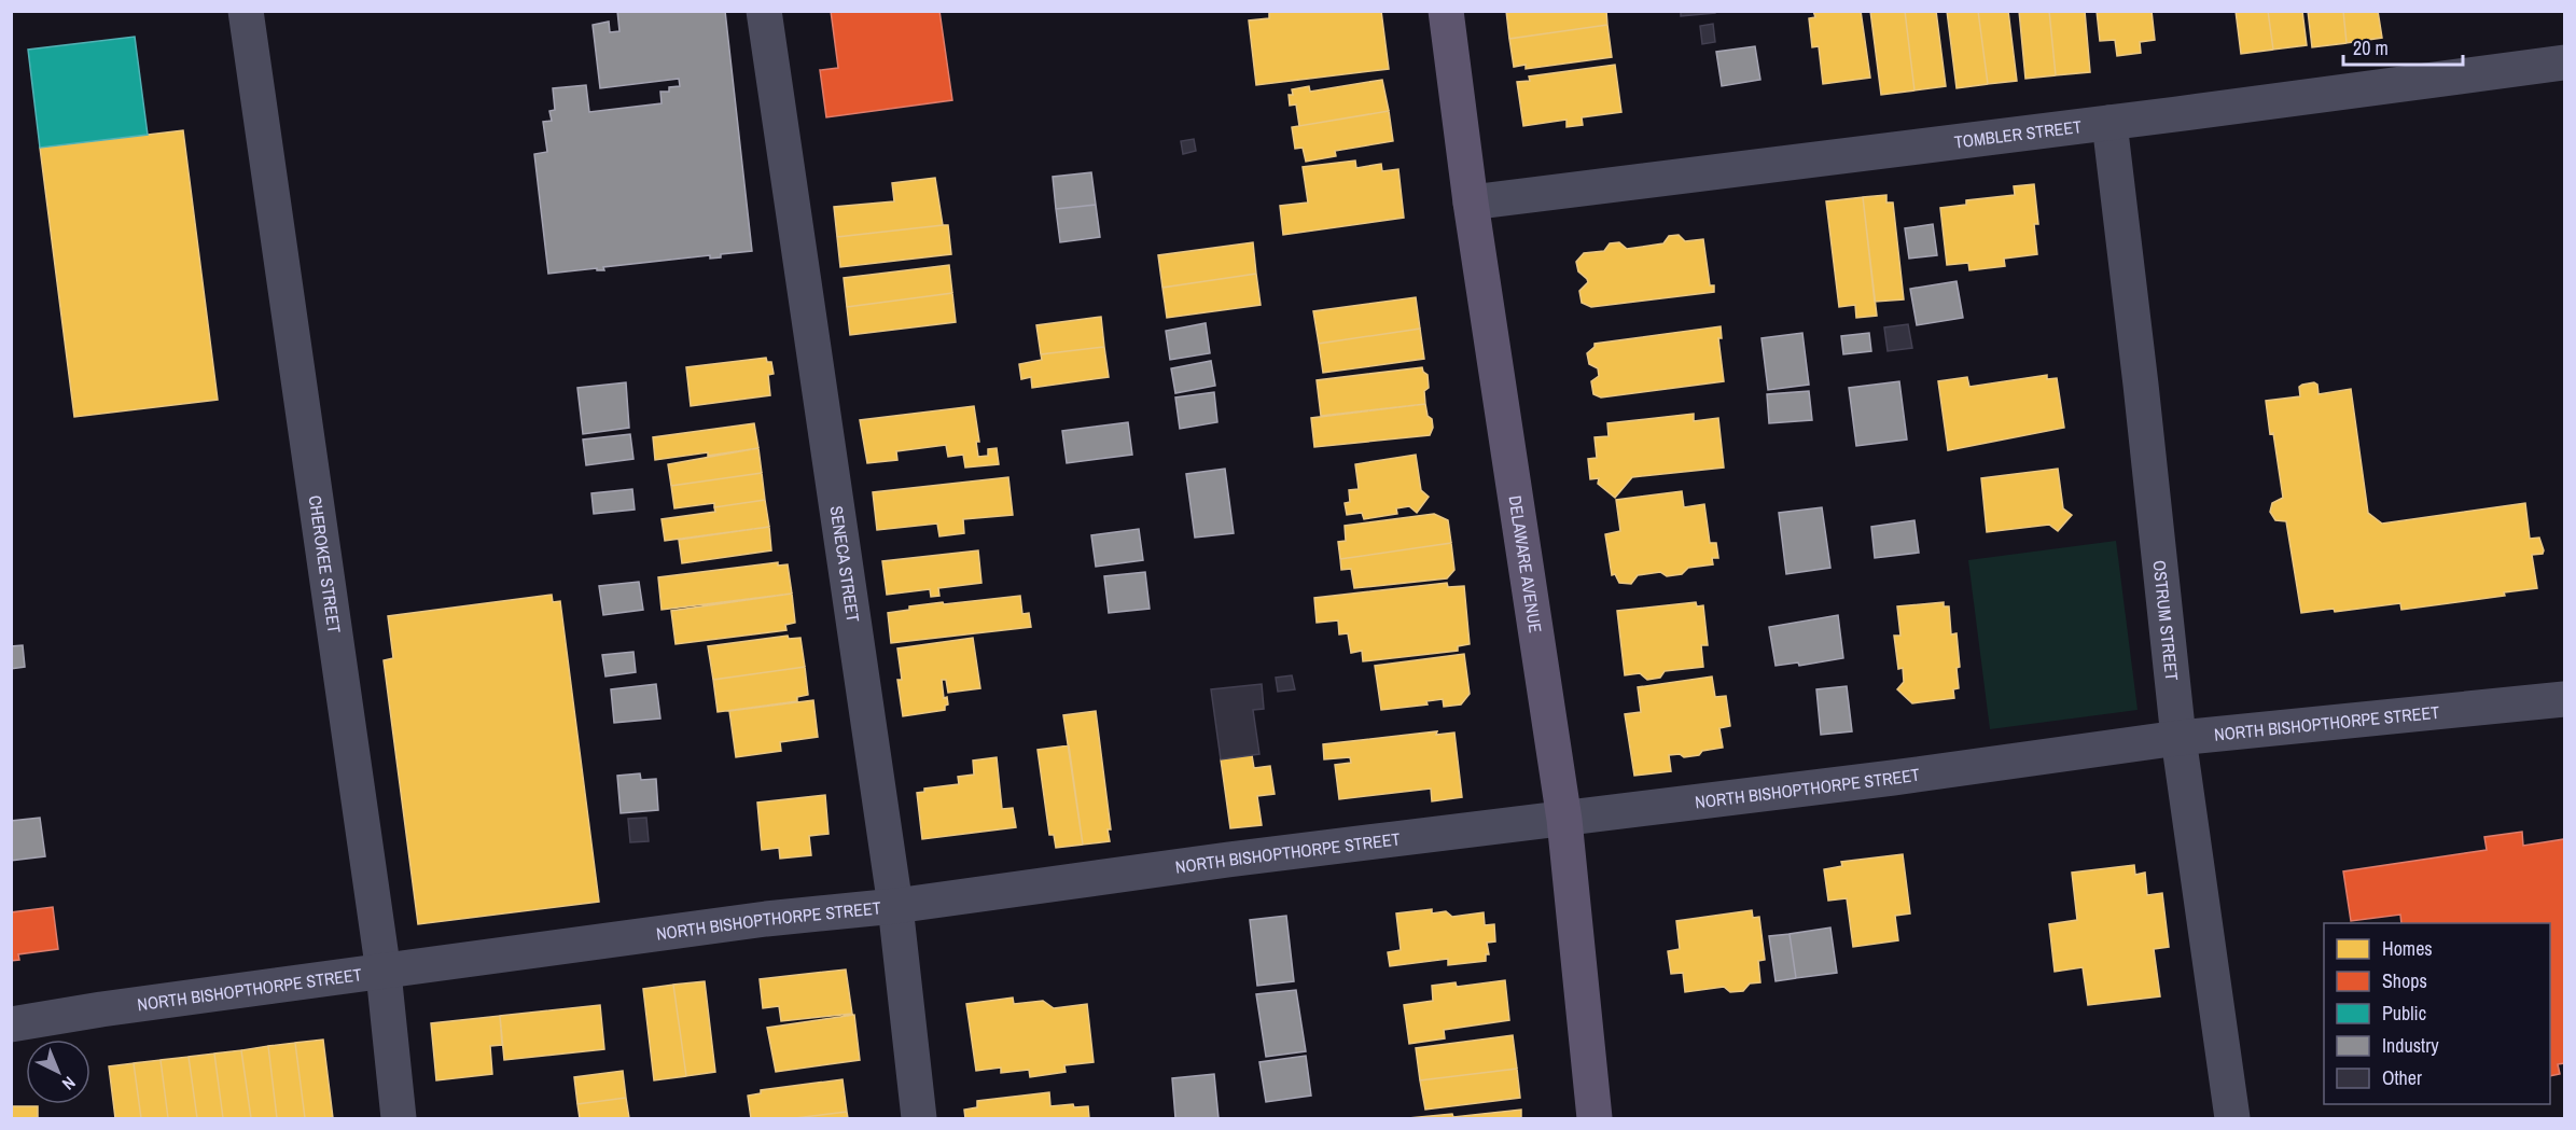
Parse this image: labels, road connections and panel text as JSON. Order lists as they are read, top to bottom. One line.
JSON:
{"streets":{"main road":["DELAWARE AVENUE"],"street":["TOMBLER STREET","CHEROKEE STREET","SENECA STREET","OSTRUM STREET","NORTH BISHOPTHORPE STREET"]},"crossings":[["TOMBLER STREET","DELAWARE AVENUE"],["TOMBLER STREET","OSTRUM STREET"],["CHEROKEE STREET","NORTH BISHOPTHORPE STREET"],["SENECA STREET","NORTH BISHOPTHORPE STREET"],["DELAWARE AVENUE","NORTH BISHOPTHORPE STREET"],["OSTRUM STREET","NORTH BISHOPTHORPE STREET"]],"legend":["Homes","Shops","Public","Industry","Other"],"scale_bar":"20 m","north":"bottom right"}
